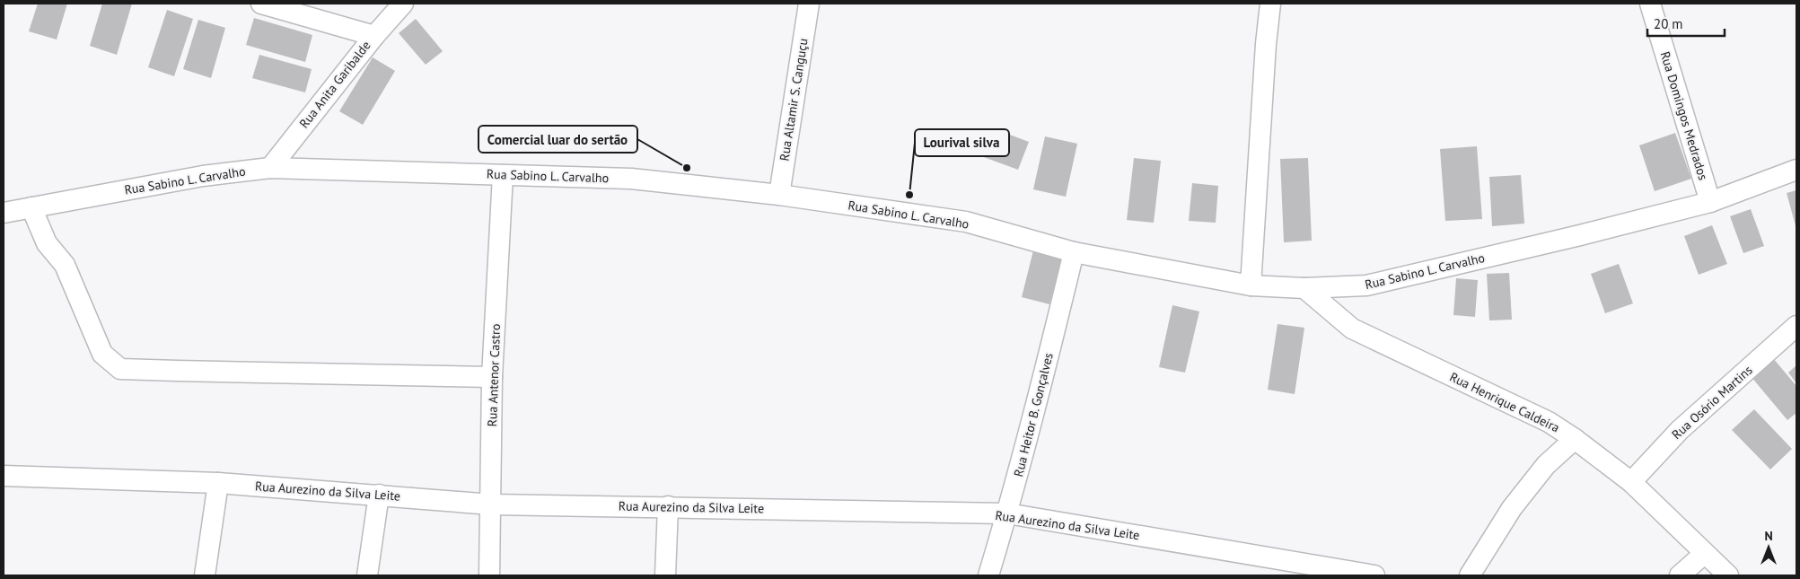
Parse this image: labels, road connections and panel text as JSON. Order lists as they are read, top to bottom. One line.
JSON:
{"streets":{"street":["Rua Anita Garibalde","Rua Altamir S. Canguçu","Rua Domingos Medrados","Rua Sabino L. Carvalho","Rua Antenor Castro","Rua Henrique Caldeira","Rua Osório Martins","Rua Heitor B. Gonçalves","Rua Aurezino da Silva Leite"]},"crossings":[["Rua Anita Garibalde","Rua Sabino L. Carvalho"],["Rua Altamir S. Canguçu","Rua Sabino L. Carvalho"],["Rua Domingos Medrados","Rua Sabino L. Carvalho"],["Rua Sabino L. Carvalho","Rua Antenor Castro"],["Rua Sabino L. Carvalho","Rua Henrique Caldeira"],["Rua Sabino L. Carvalho","Rua Heitor B. Gonçalves"],["Rua Antenor Castro","Rua Aurezino da Silva Leite"],["Rua Henrique Caldeira","Rua Osório Martins"],["Rua Heitor B. Gonçalves","Rua Aurezino da Silva Leite"]],"places":["Comercial luar do sertão","Lourival silva"],"scale_bar":"20 m","north":"top"}
